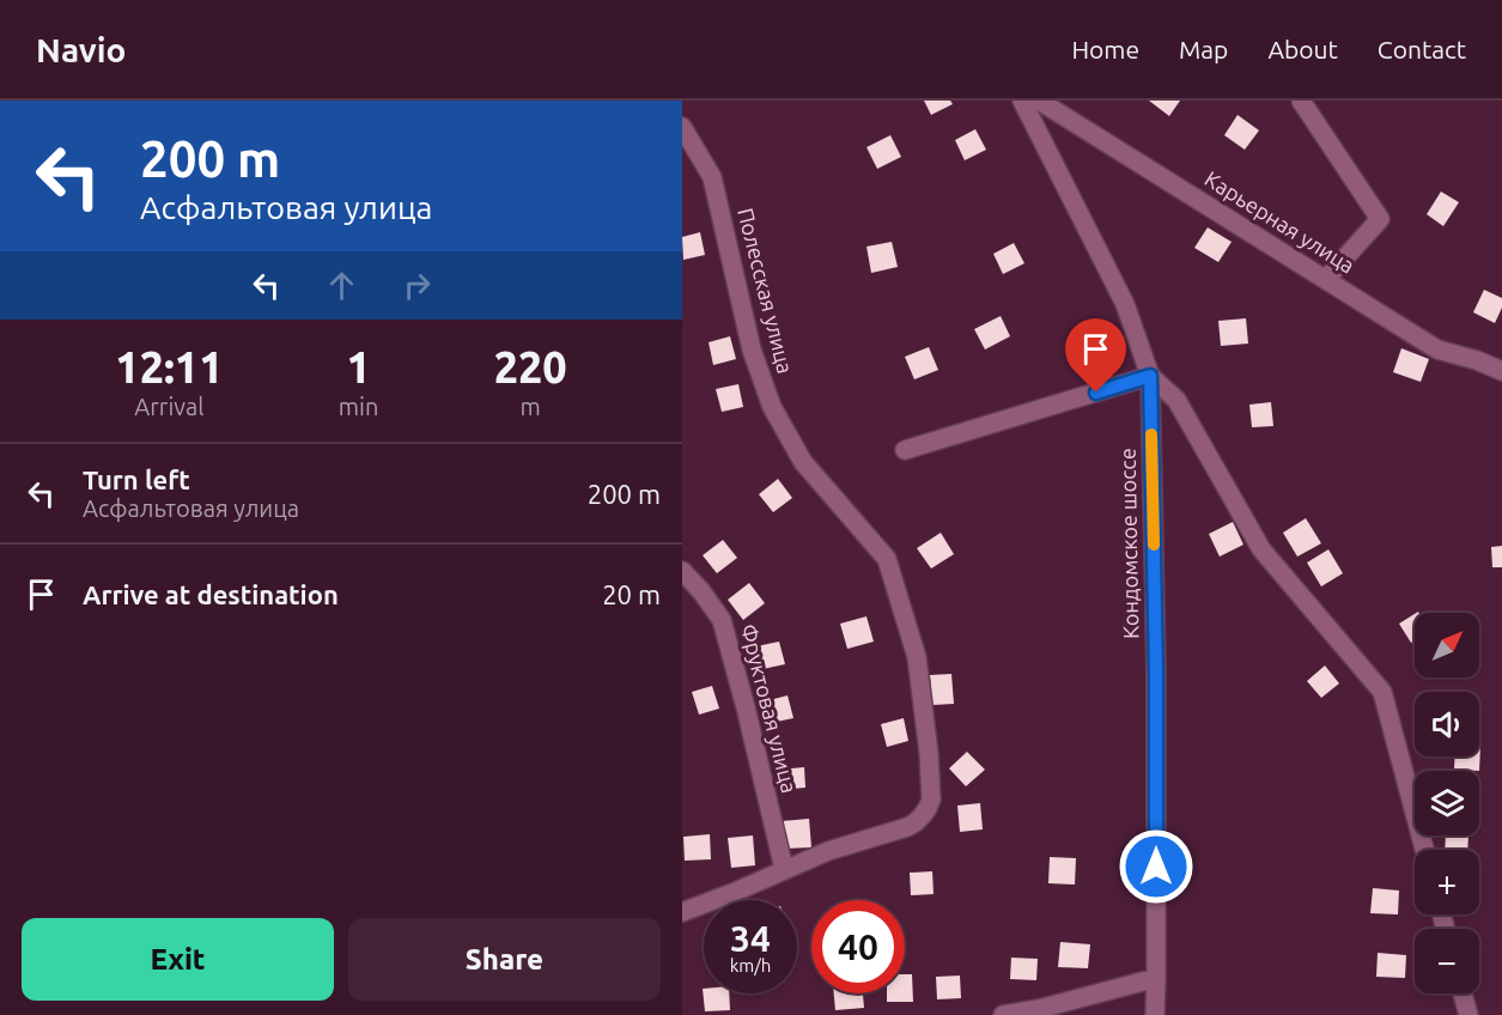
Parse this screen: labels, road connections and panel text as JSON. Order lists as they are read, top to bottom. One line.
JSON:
{"streets":{"street":["Карьерная улица","Полесская улица","Кондомское шоссе","Фруктовая улица"]},"crossings":[["Полесская улица","Фруктовая улица"]],"north":"top right","page":{"header":"Navio","nav":["Home","Map","About","Contact"],"turn":["200 m","Асфальтовая улица"],"eta":["12:11","Arrival","1","min","220","m"],"list":[{"name":"Turn left","note":"Асфальтовая улица","value":"200 m"},{"name":"Arrive at destination","value":"20 m"}],"map_buttons":["+","−"],"speed":"34 km/h","limit":"40","buttons":["Exit","Share"]}}
